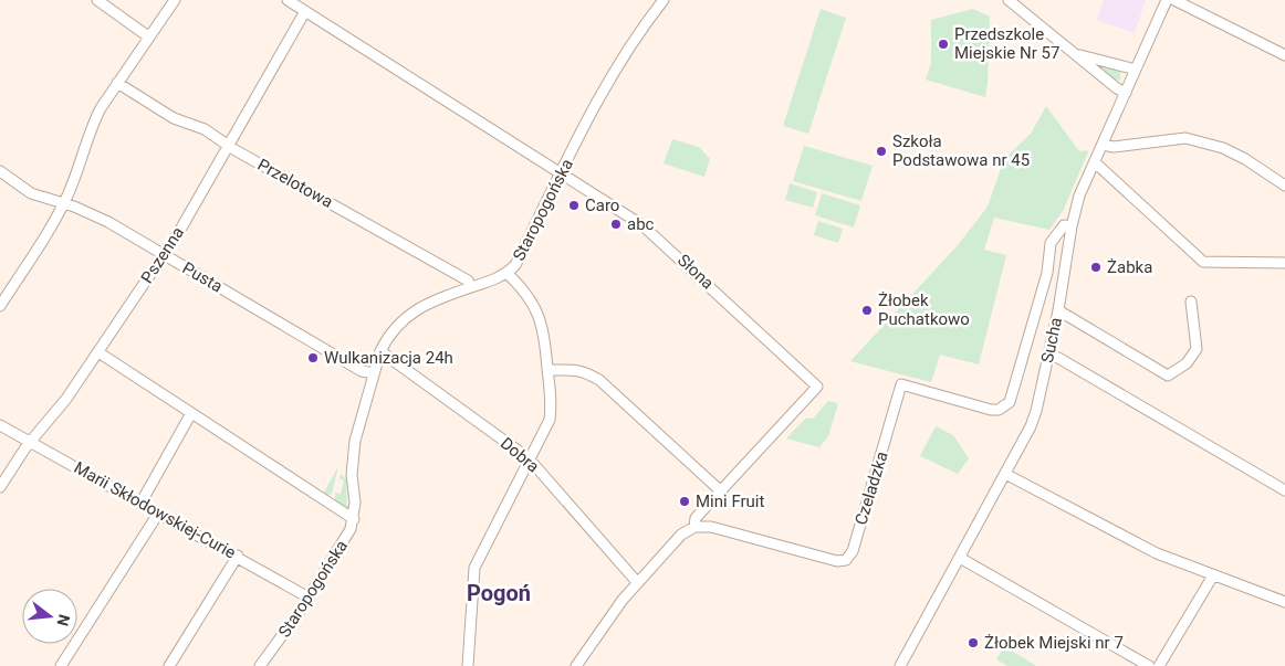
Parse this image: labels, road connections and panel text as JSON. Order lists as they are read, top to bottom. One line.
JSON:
{"streets":{"street":["Przelotowa","Staropogońska","Pszenna","Słona","Pusta","Sucha","Dobra","Czeladzka","Marii Skłodowskiej-Curie"]},"crossings":[["Przelotowa","Staropogońska"],["Przelotowa","Pszenna"],["Staropogońska","Słona"],["Staropogońska","Pusta"],["Staropogońska","Dobra"],["Staropogońska","Marii Skłodowskiej-Curie"],["Pszenna","Słona"],["Pszenna","Pusta"],["Pszenna","Marii Skłodowskiej-Curie"],["Sucha","Czeladzka"]],"districts":["Pogoń"],"places":["Przedszkole Miejskie Nr 57","Szkoła Podstawowa nr 45","Caro","abc","Żabka","Żłobek Puchatkowo","Wulkanizacja 24h","Mini Fruit","Żłobek Miejski nr 7"],"north":"right"}
